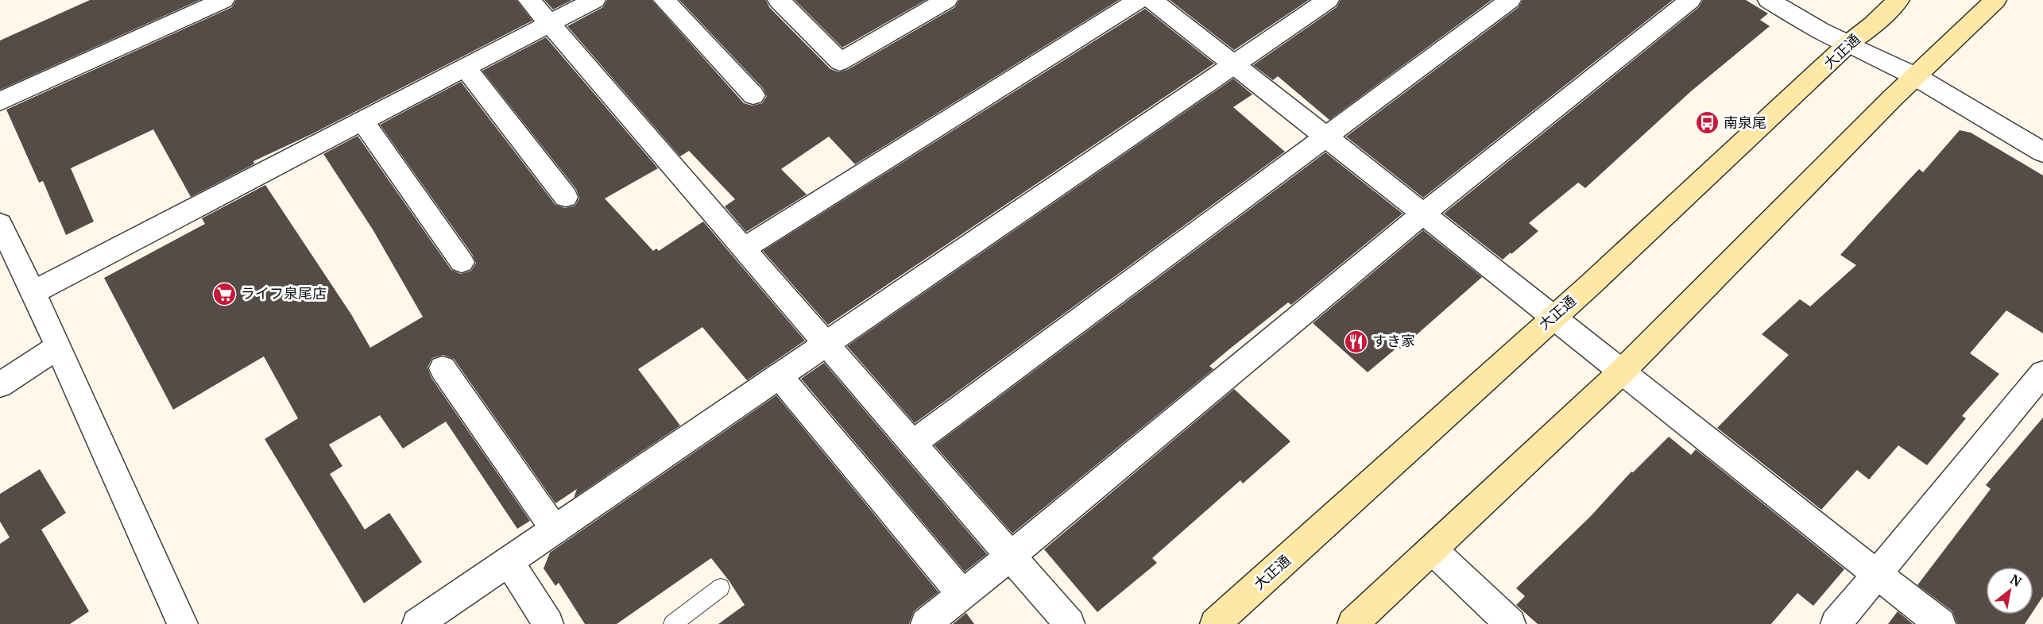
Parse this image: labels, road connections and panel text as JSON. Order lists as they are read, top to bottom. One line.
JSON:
{"streets":{"main road":["大正通"]},"places":{"bus stop":["南泉尾"],"supermarket":["ライフ泉尾店"],"restaurant":["すき家"]},"north":"top right"}
